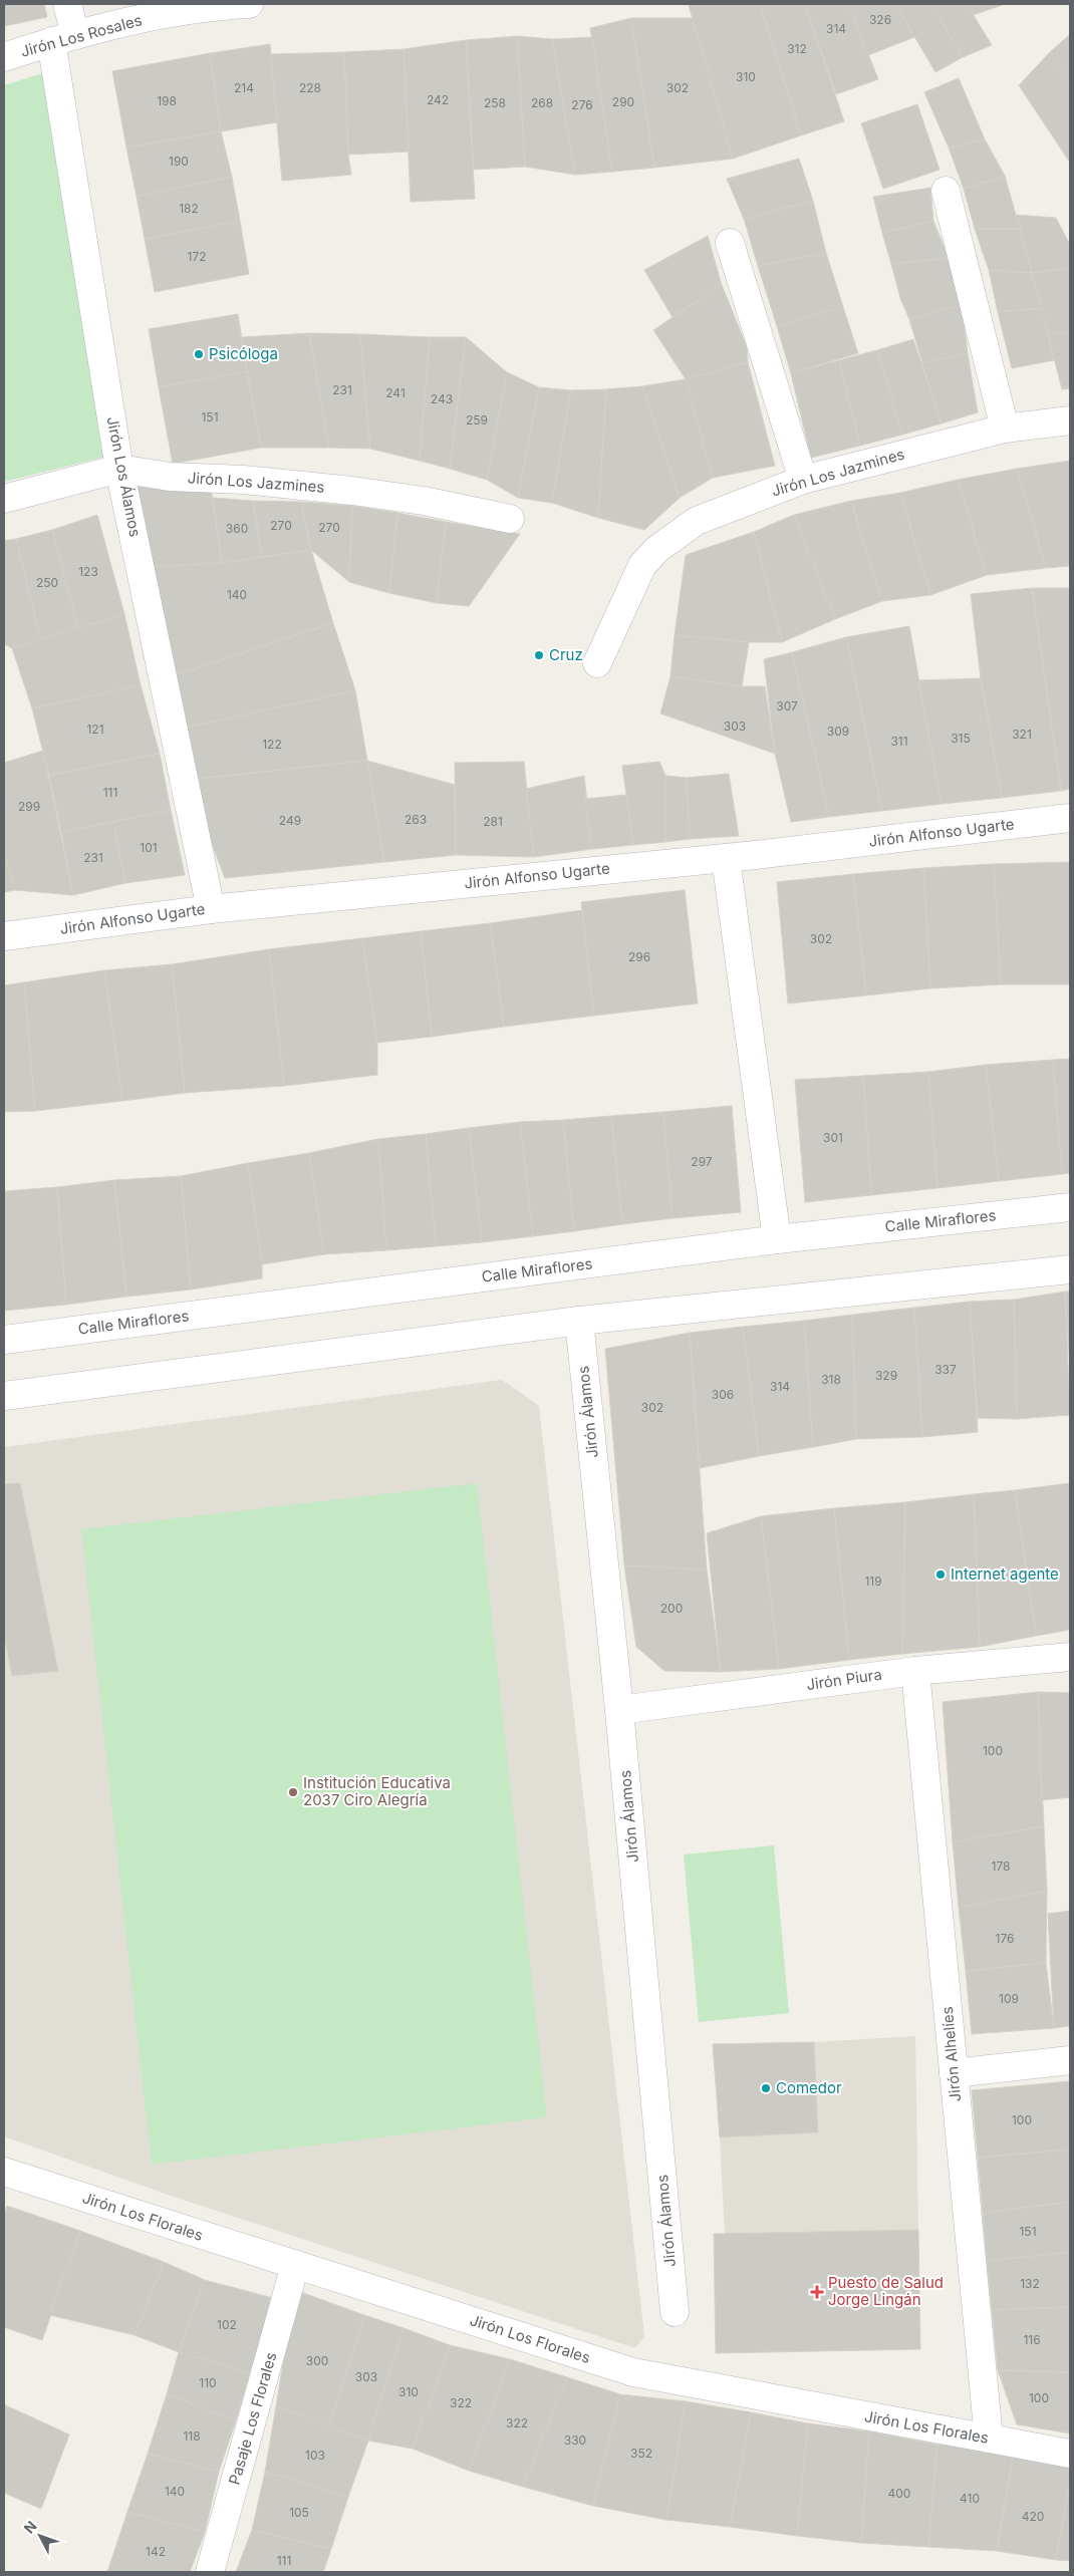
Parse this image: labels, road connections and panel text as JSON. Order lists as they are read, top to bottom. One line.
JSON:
{"streets":{"street":["Jirón Los Rosales","Jirón Los Jazmines","Jirón Los Álamos","Jirón Alfonso Ugarte","Calle Miraflores","Jirón Álamos","Jirón Piura","Jirón Alhelíes","Jirón Los Florales","Pasaje Los Florales"]},"crossings":[["Jirón Los Rosales","Jirón Los Álamos"],["Jirón Los Jazmines","Jirón Los Álamos"],["Jirón Los Álamos","Jirón Alfonso Ugarte"],["Jirón Álamos","Jirón Piura"],["Jirón Piura","Jirón Alhelíes"],["Jirón Alhelíes","Jirón Los Florales"],["Jirón Los Florales","Pasaje Los Florales"]],"places":{"other":["Psicóloga","Cruz","Internet agente","Institución Educativa 2037 Ciro Alegría","Comedor"],"health":["Puesto de Salud Jorge Lingán"]},"house_numbers":["326","314","312","310","214","228","302","242","198","290","258","268","276","190","182","172","231","241","243","151","259","270","270","360","123","250","140","307","303","121","309","321","315","311","122","111","299","263","249","281","101","231","302","296","301","297","337","329","318","314","306","302","119","200","100","178","176","109","100","151","132","102","116","300","303","110","310","100","322","322","118","330","352","103","140","400","410","105","420","142","111"],"north":"top left"}
